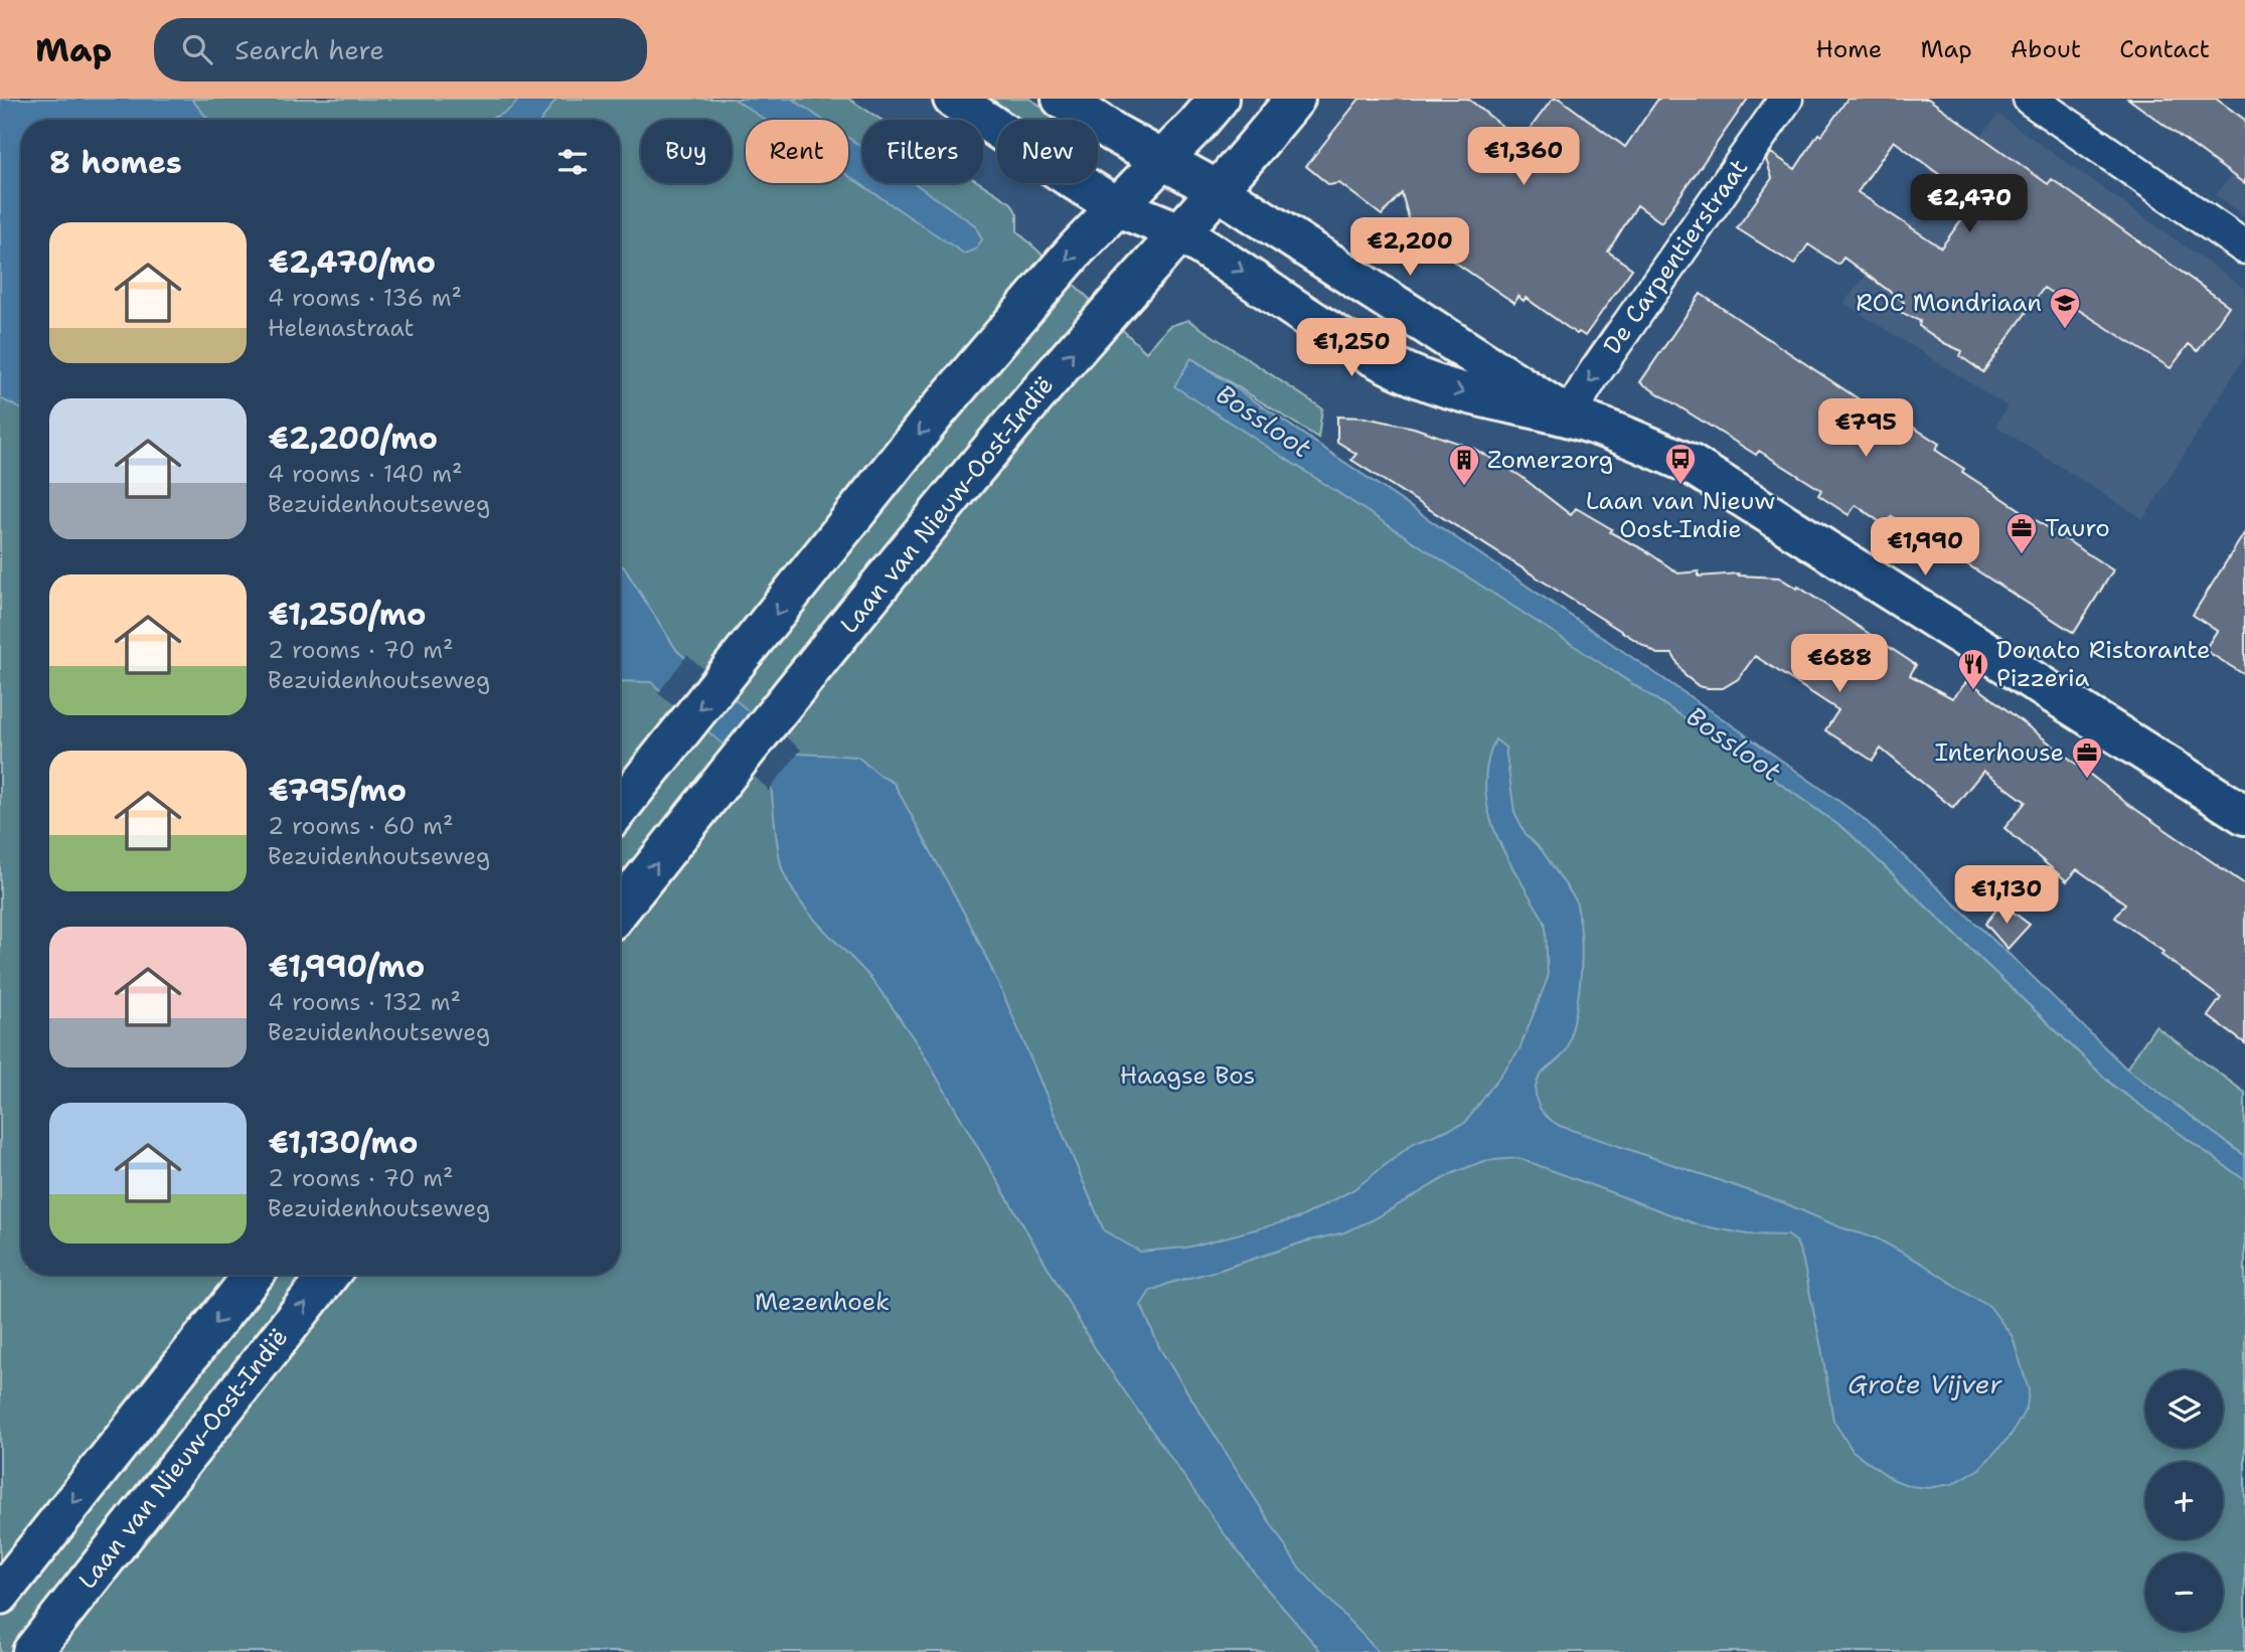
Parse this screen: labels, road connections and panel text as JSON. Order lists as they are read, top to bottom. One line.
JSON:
{"streets":{"main road":["Laan van Nieuw-Oost-Indië"],"street":["De Carpentierstraat"]},"one_way":["De Carpentierstraat"],"water":["Bossloot","Grote Vijver"],"parks":["Haagse Bos","Mezenhoek"],"places":{"school or university":["ROC Mondriaan"],"bus stop":["Laan van Nieuw Oost-Indie"],"building":["Zomerzorg"],"office":["Tauro","Interhouse"],"restaurant":["Donato Ristorante Pizzeria"]},"page":{"header":"Map","search":"Search here","nav":["Home","Map","About","Contact"],"chip":["Buy","Rent","Filters","New"],"heading":"8 homes","price":["€1,360","€2,470","€2,200","€1,250","€795","€1,990","€688","€1,130"],"list":[{"name":"€2,470/mo","note":"4 rooms · 136 m² · Helenastraat"},{"name":"€2,200/mo","note":"4 rooms · 140 m² · Bezuidenhoutseweg"},{"name":"€1,250/mo","note":"2 rooms · 70 m² · Bezuidenhoutseweg"},{"name":"€795/mo","note":"2 rooms · 60 m² · Bezuidenhoutseweg"},{"name":"€1,990/mo","note":"4 rooms · 132 m² · Bezuidenhoutseweg"},{"name":"€1,130/mo","note":"2 rooms · 70 m² · Bezuidenhoutseweg"}],"map_buttons":["+","−"]}}
